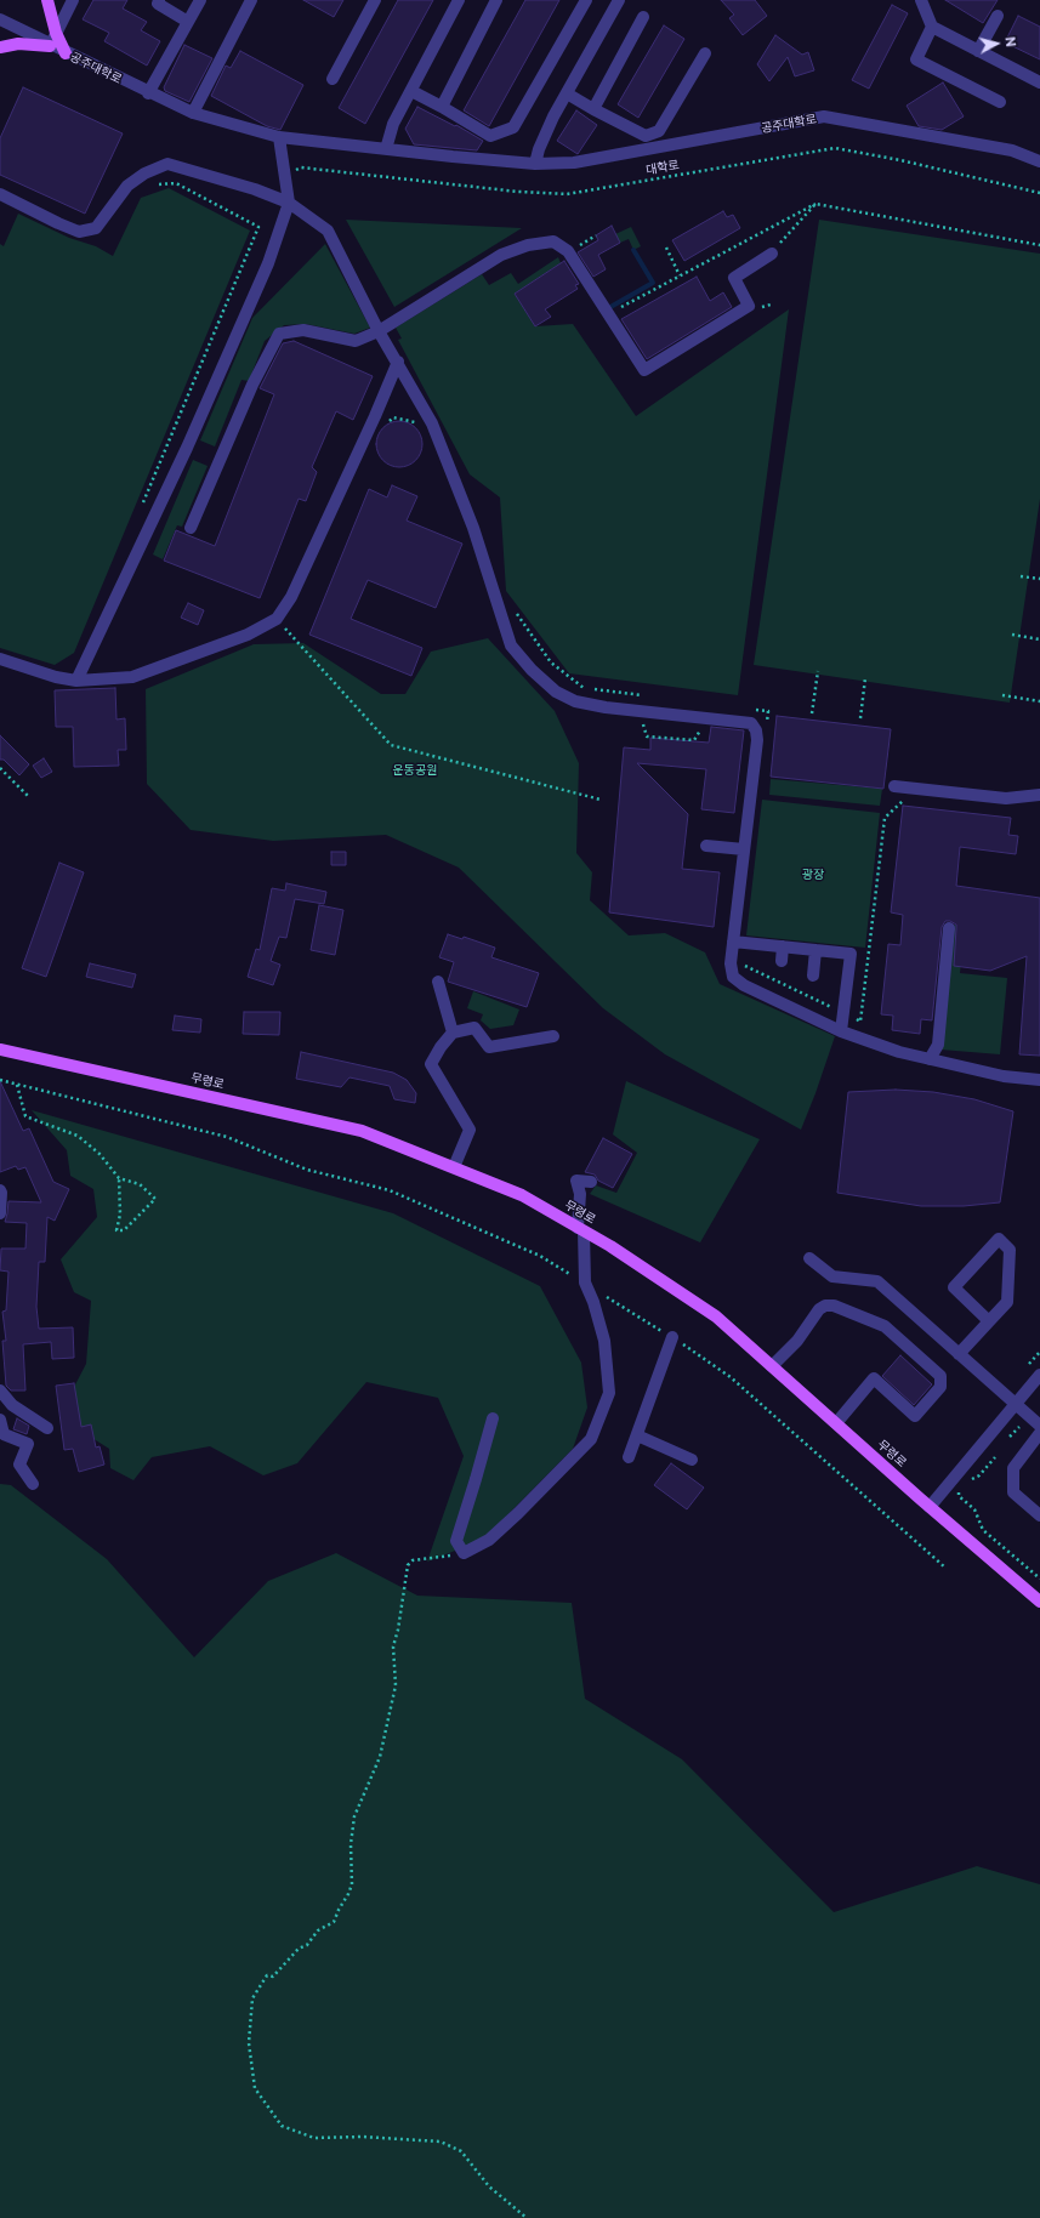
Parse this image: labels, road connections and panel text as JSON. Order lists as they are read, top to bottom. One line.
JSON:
{"streets":{"main road":["무령로"],"street":["공주대학로"],"path":["대학로"]},"parks":["운동공원","광장"],"north":"right"}
